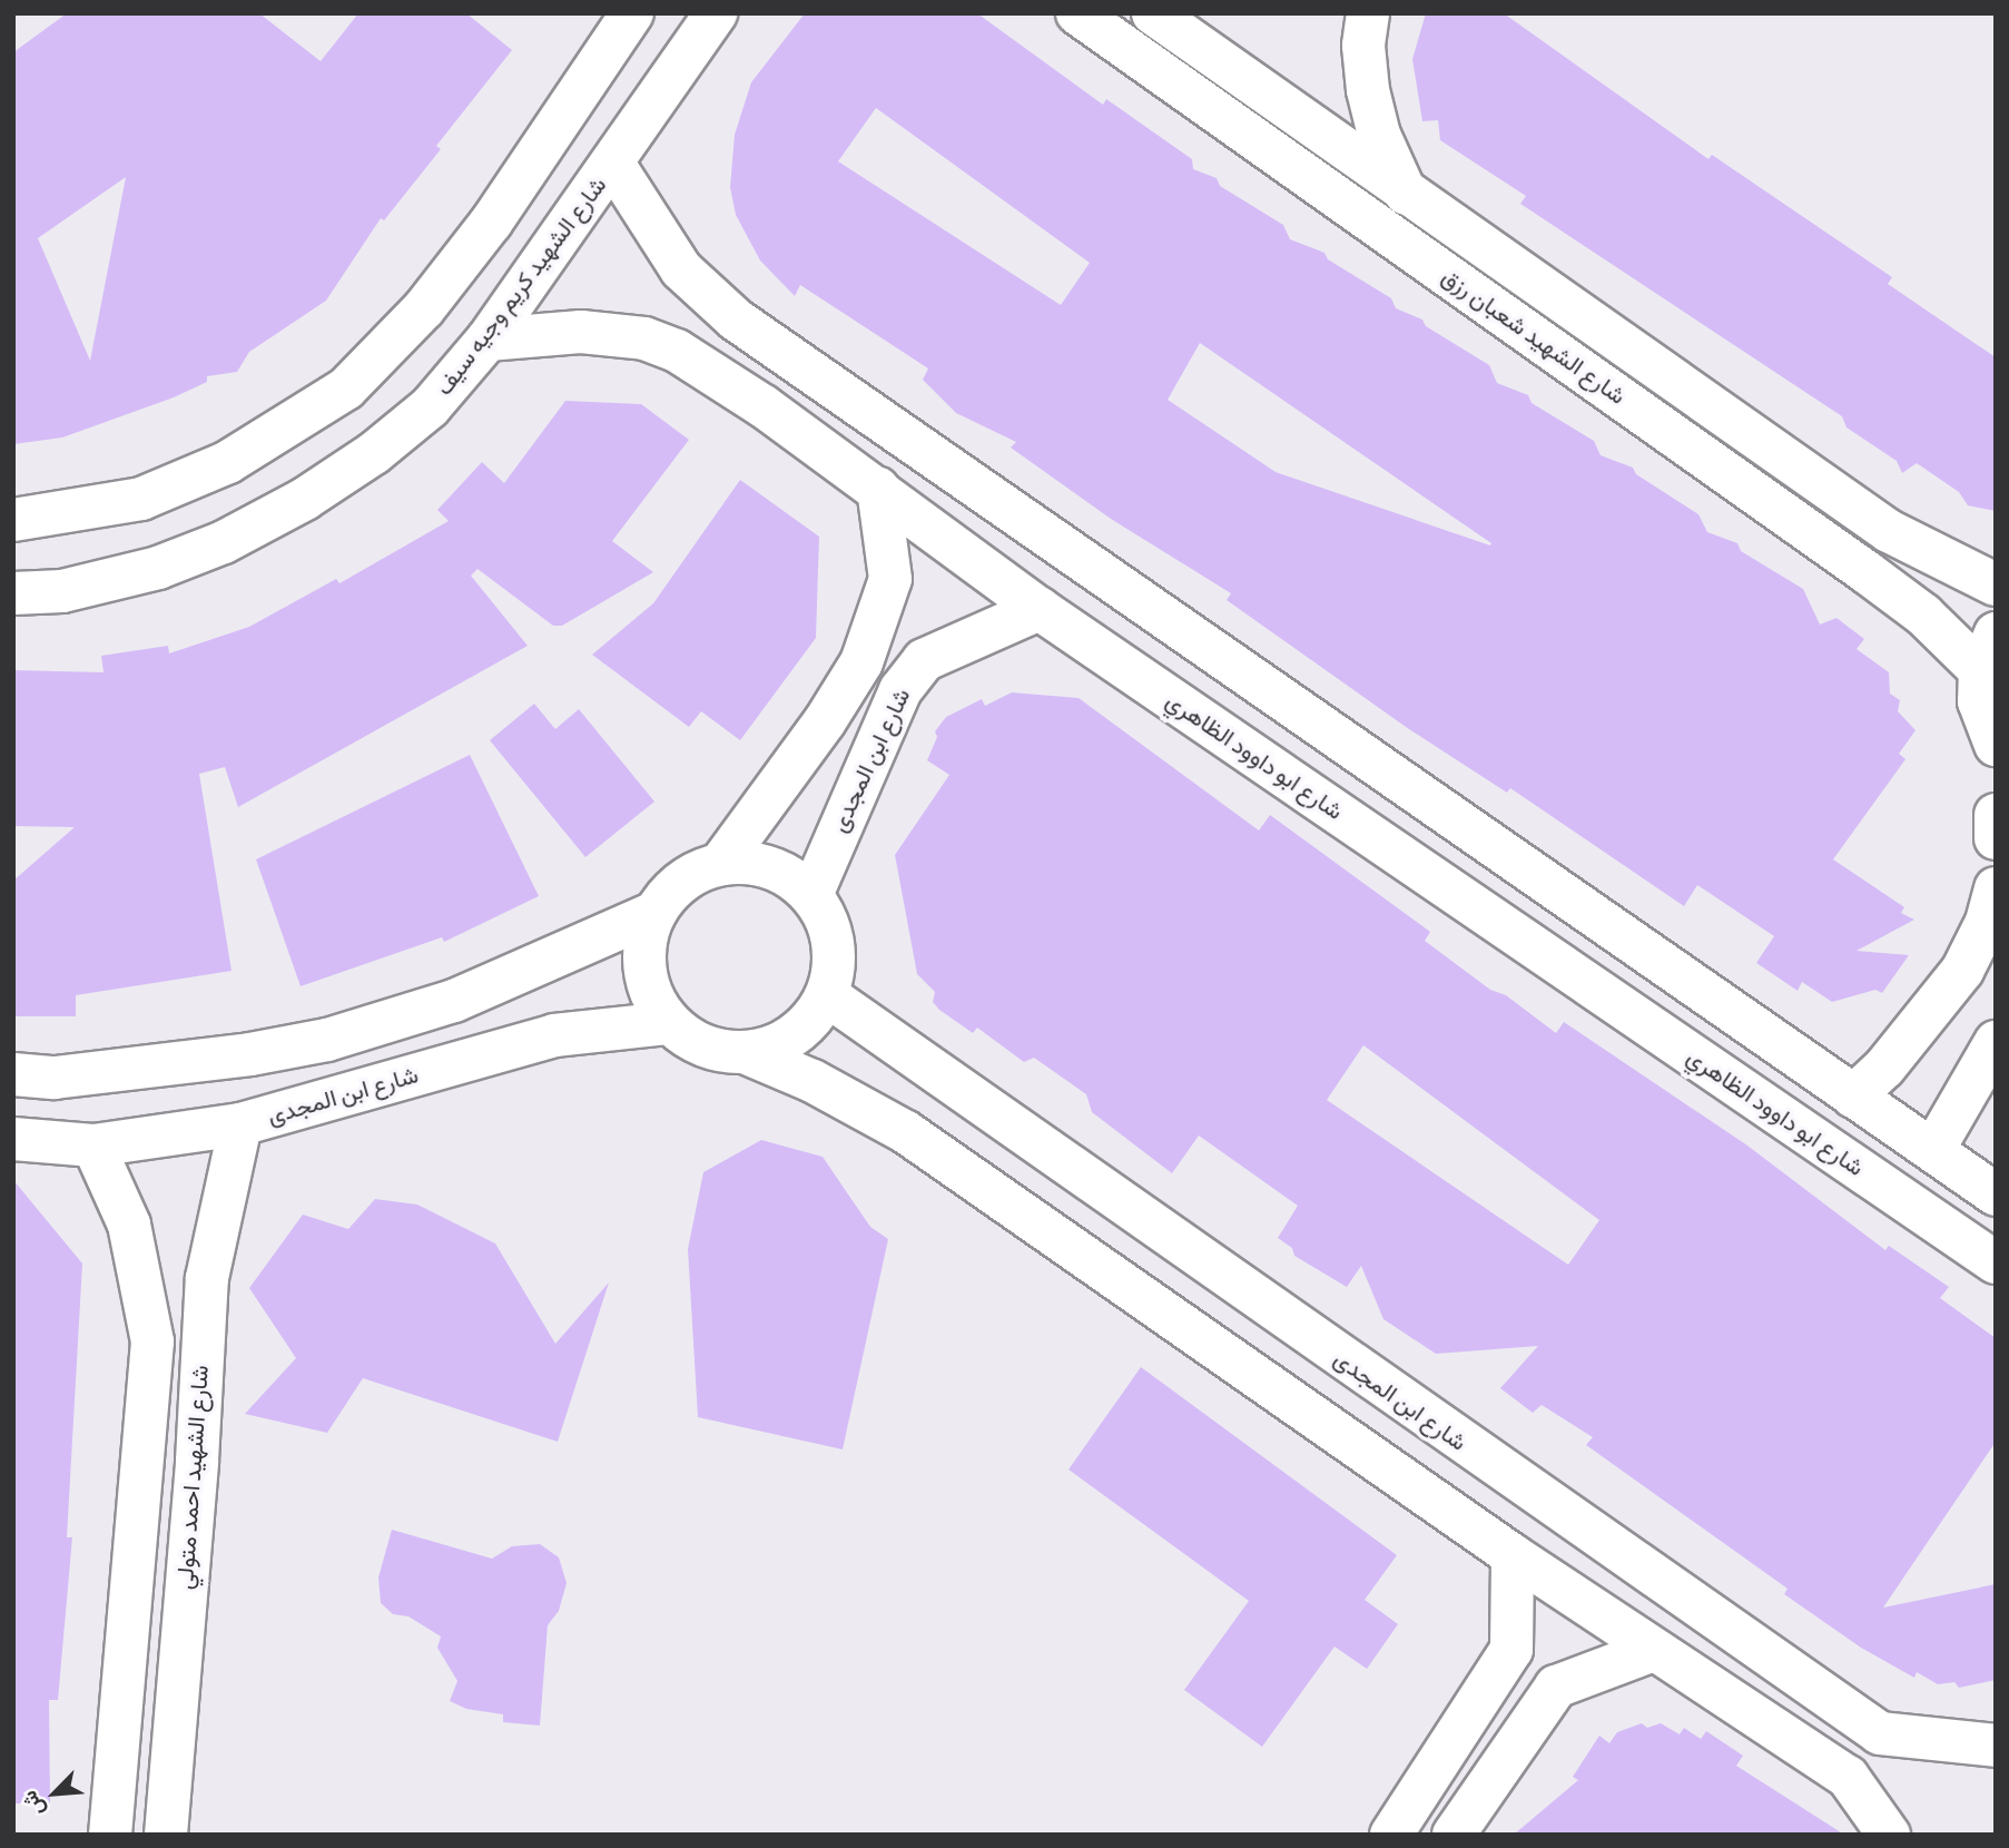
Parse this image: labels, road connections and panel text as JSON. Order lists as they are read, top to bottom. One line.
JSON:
{"streets":{"street":["شارع الشهيد كريم وجيه سيف","شارع الشهيد شعبان رزق","شارع ابو داوود الظاهري","شارع ابن المجدى","شارع الشهيد احمد متولي"]},"crossings":[["شارع الشهيد كريم وجيه سيف","شارع ابو داوود الظاهري"],["شارع ابو داوود الظاهري","شارع ابن المجدى"],["شارع ابن المجدى","شارع الشهيد احمد متولي"]],"north":"bottom left"}
